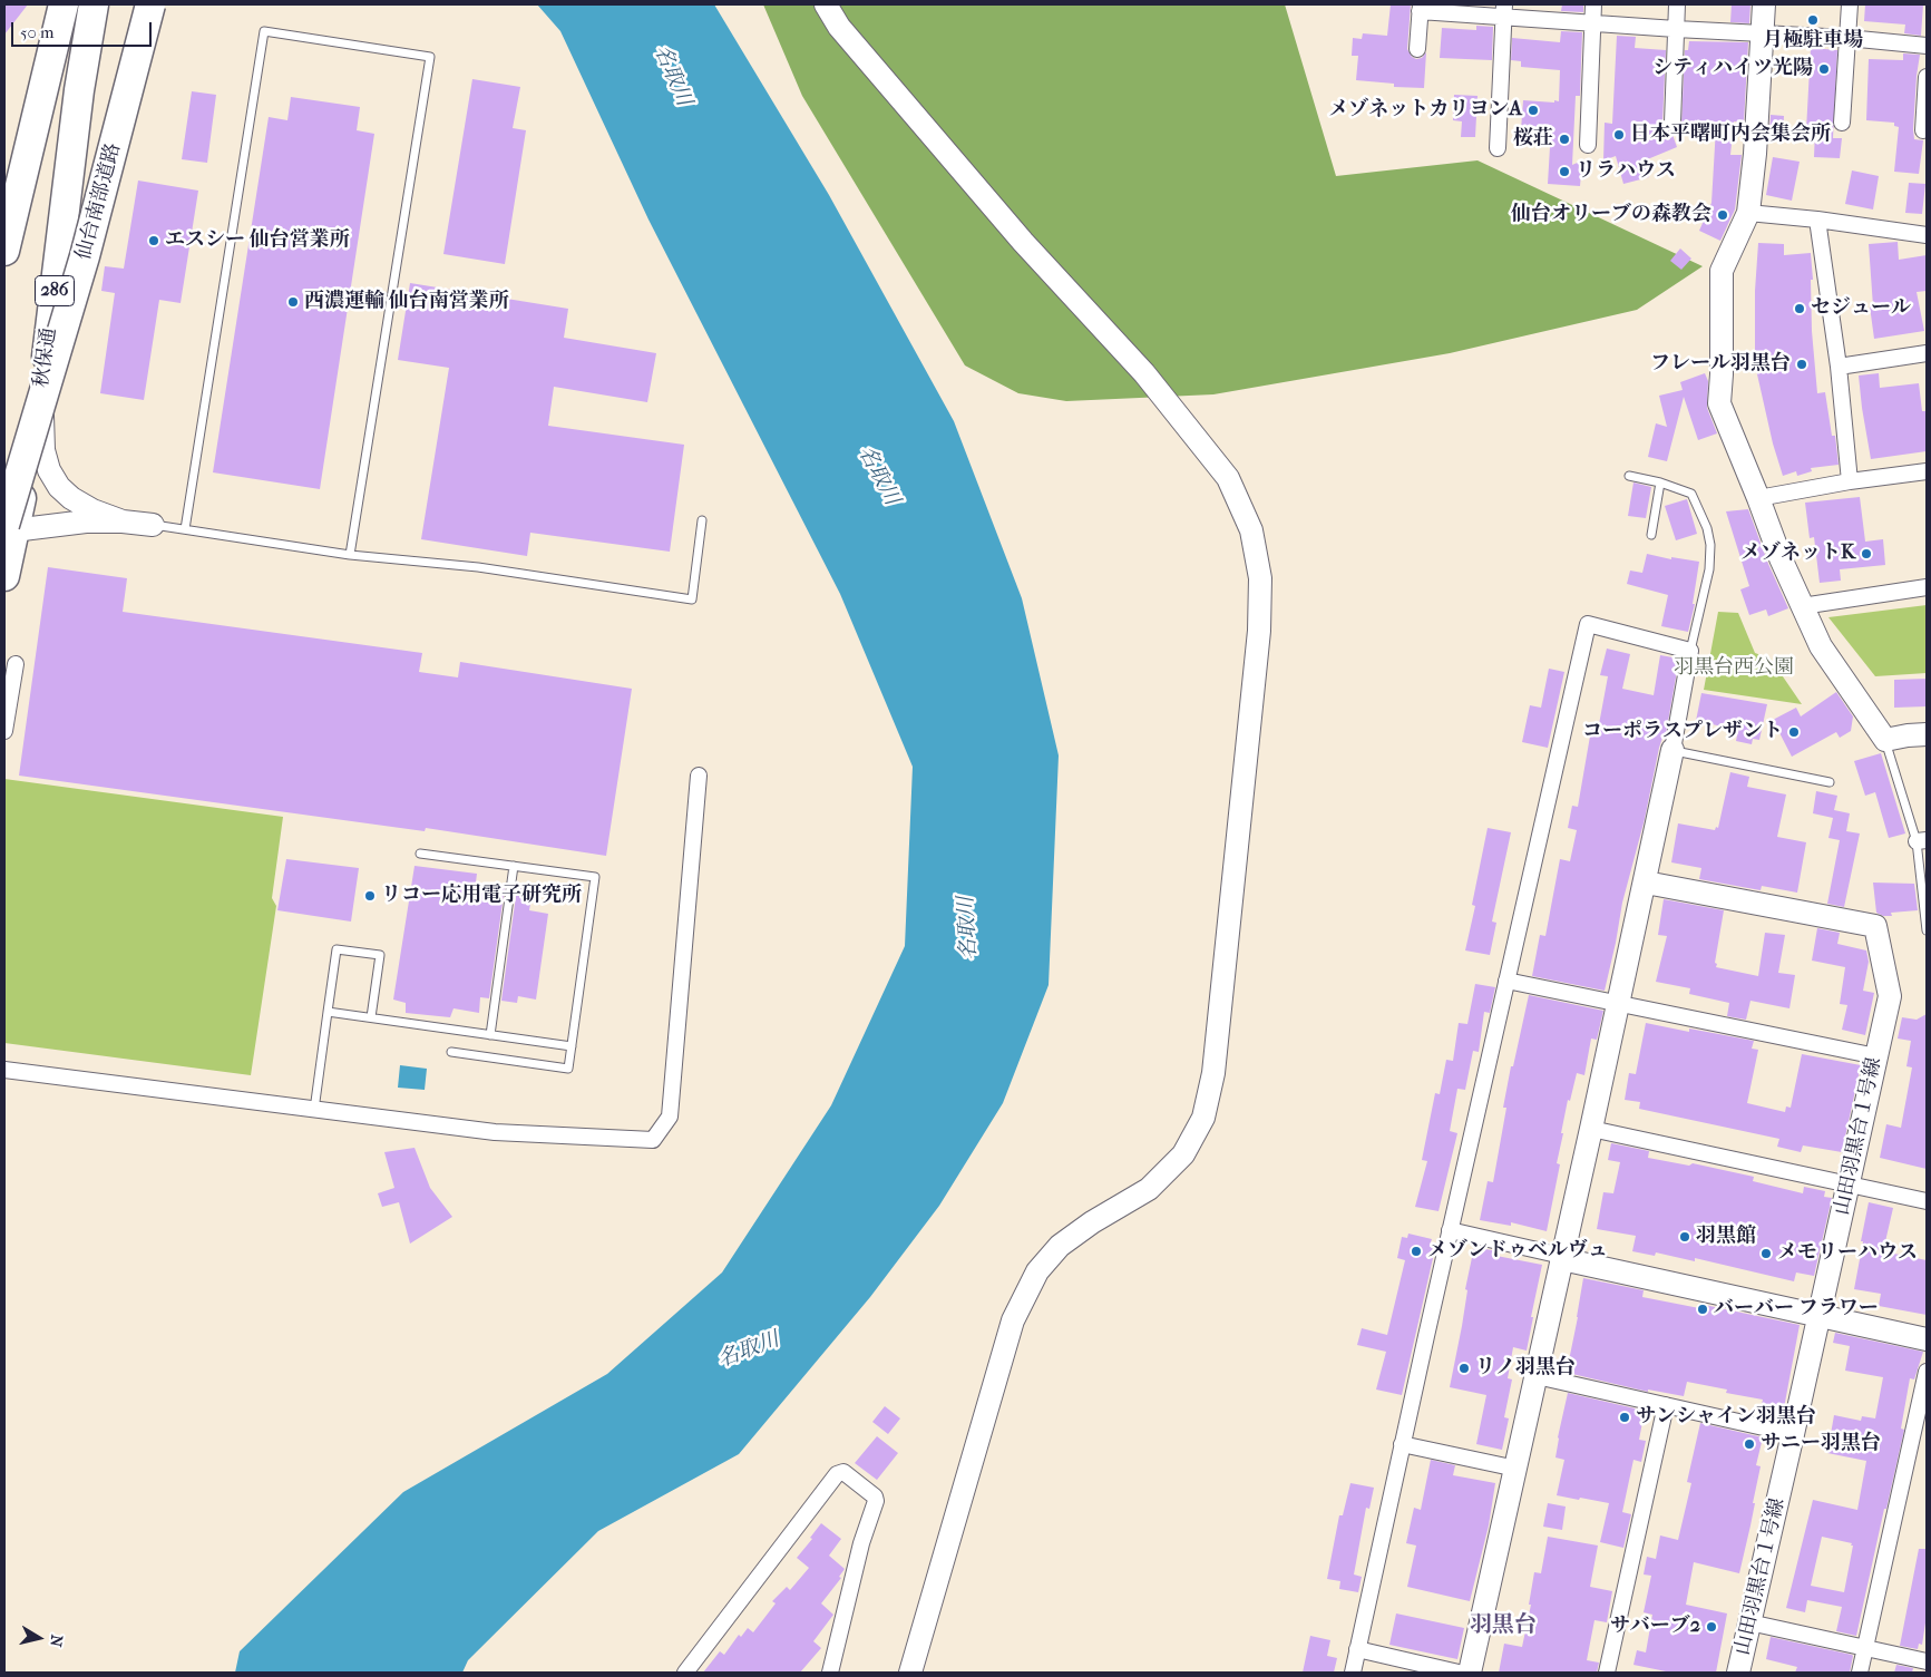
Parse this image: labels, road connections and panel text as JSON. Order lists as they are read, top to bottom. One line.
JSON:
{"streets":{"highway":["仙台南部道路","286","秋保通"],"street":["山田羽黒台１号線"]},"crossings":[["仙台南部道路","秋保通"]],"districts":["羽黒台"],"water":["名取川"],"parks":["羽黒台西公園"],"places":["月極駐車場","シティハイツ光陽","メゾネットカリヨンA","日本平曙町内会集会所","桜荘","リラハウス","仙台オリーブの森教会","エスシー 仙台営業所","西濃運輸 仙台南営業所","セジュール","フレール羽黒台","メゾネットK","コーポラスプレザント","リコー応用電子研究所","羽黒館","メゾンドゥベルヴュ","メモリーハウス","バーバー フラワー","リノ羽黒台","サンシャイン羽黒台","サニー羽黒台","サバーブ2"],"scale_bar":"50 m","north":"right"}
